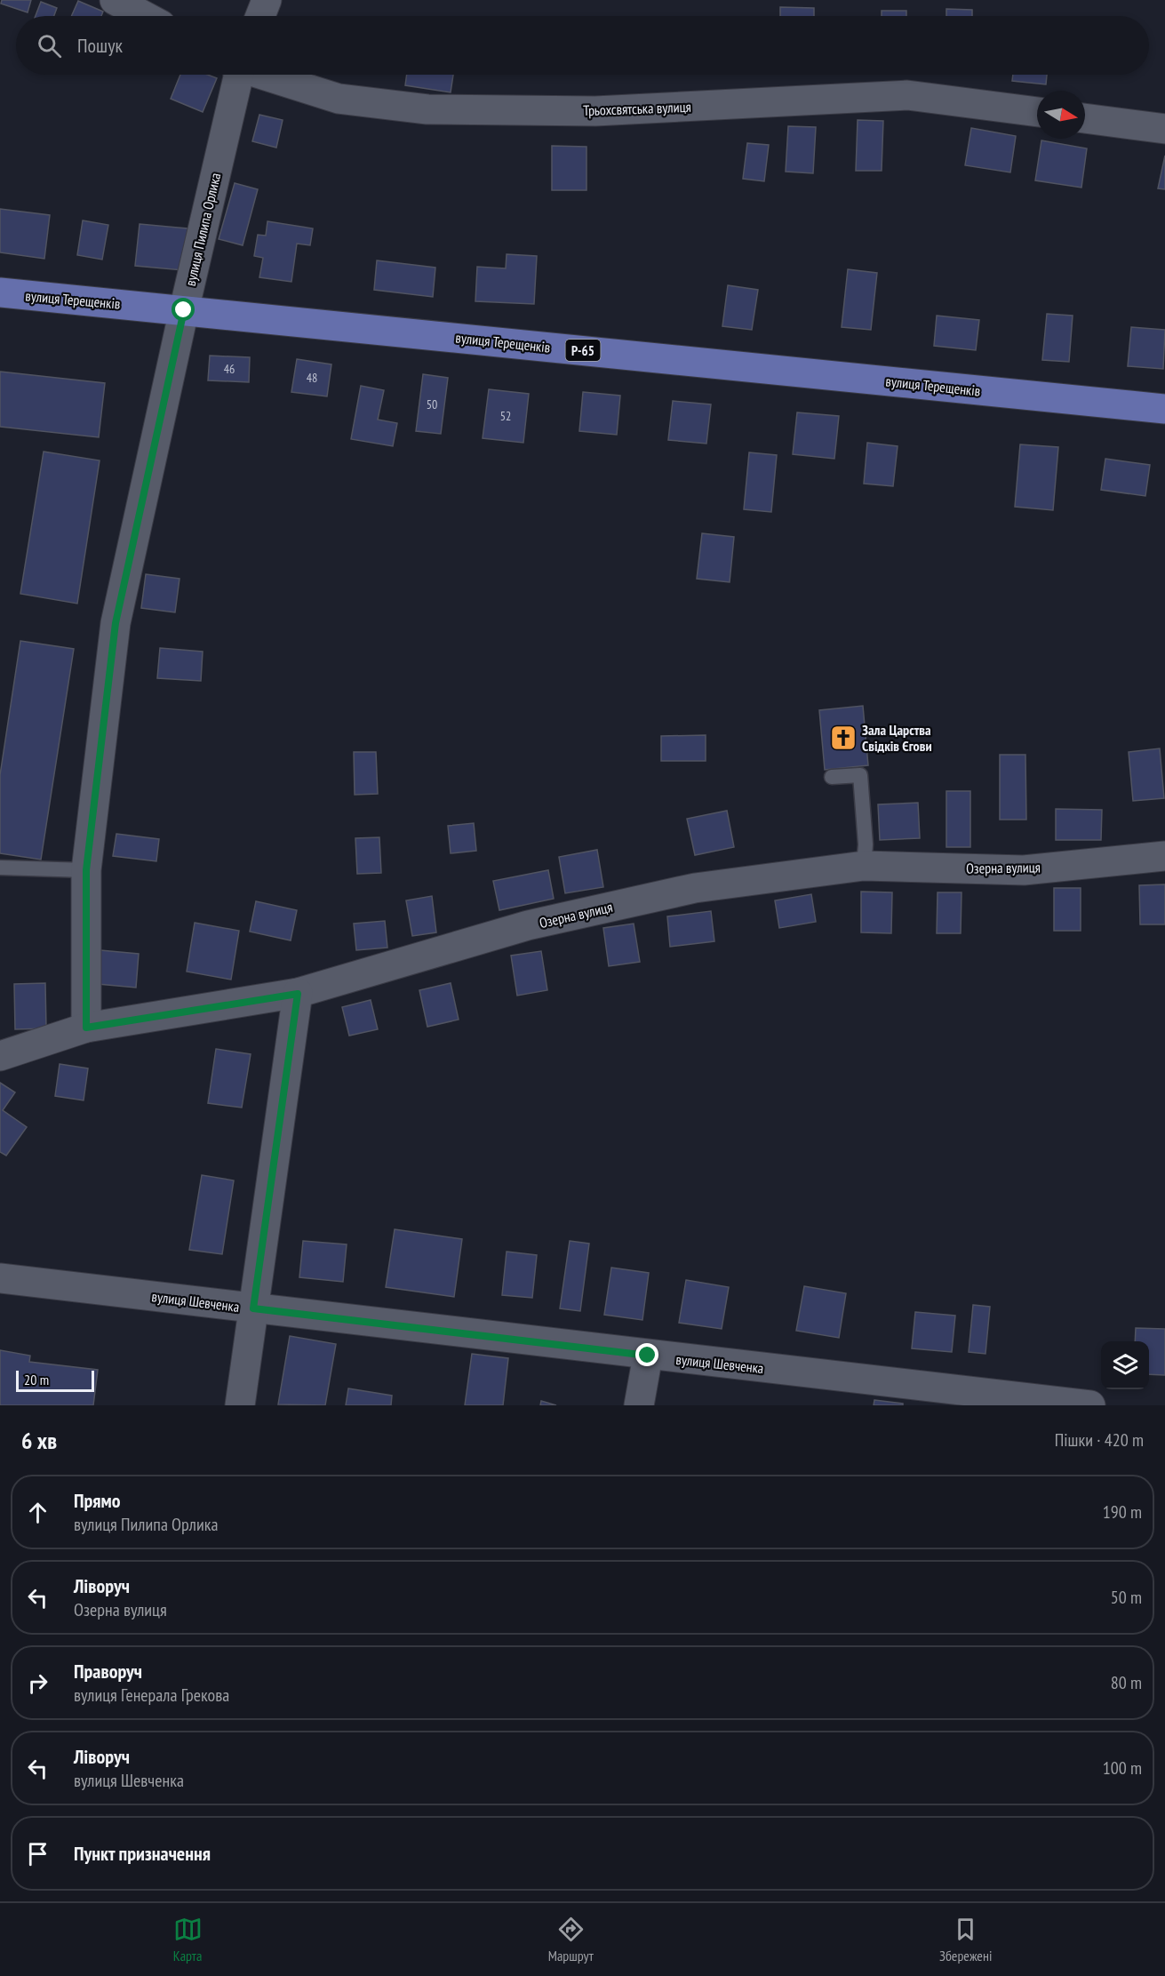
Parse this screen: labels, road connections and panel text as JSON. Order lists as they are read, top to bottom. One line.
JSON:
{"streets":{"main road":["вулиця Терещенків","Р-65"],"street":["Трьохсвятська вулиця","вулиця Пилипа Орлика","Озерна вулиця","вулиця Шевченка"]},"crossings":[["вулиця Пилипа Орлика","вулиця Терещенків"],["вулиця Пилипа Орлика","Озерна вулиця"]],"places":{"church":["Зала Царства Свідків Єгови"]},"house_numbers":["46","48","50","52"],"scale_bar":"20 m","north":"right","page":{"search":"Пошук","scale":"20 m","heading":["6 хв","Пішки · 420 m"],"list":[["Прямо","вулиця Пилипа Орлика","190 m"],["Ліворуч","Озерна вулиця","50 m"],["Праворуч","вулиця Генерала Грекова","80 m"],["Ліворуч","вулиця Шевченка","100 m"],"Пункт призначення"],"nav":["Карта","Маршрут","Збережені"]}}
